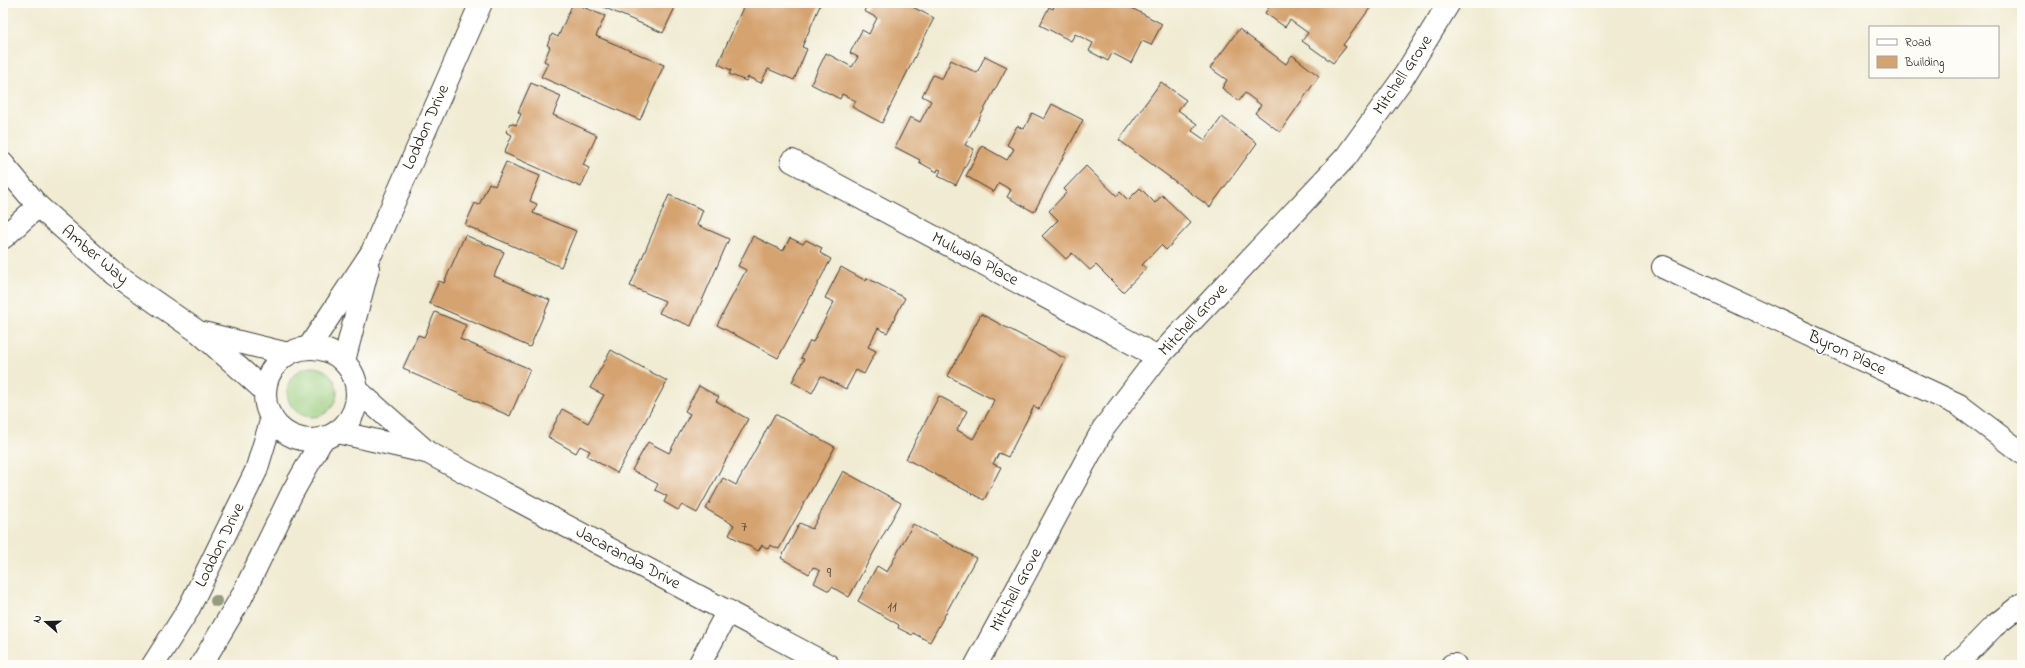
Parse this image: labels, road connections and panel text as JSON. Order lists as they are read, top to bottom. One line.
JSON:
{"streets":{"street":["Mitchell Grove","Loddon Drive","Amber Way","Mulwala Place","Byron Place","Jacaranda Drive"]},"crossings":[["Mitchell Grove","Mulwala Place"],["Loddon Drive","Amber Way"],["Loddon Drive","Jacaranda Drive"],["Amber Way","Jacaranda Drive"]],"house_numbers":["7","9","11"],"legend":["Road","Building"],"north":"left"}
